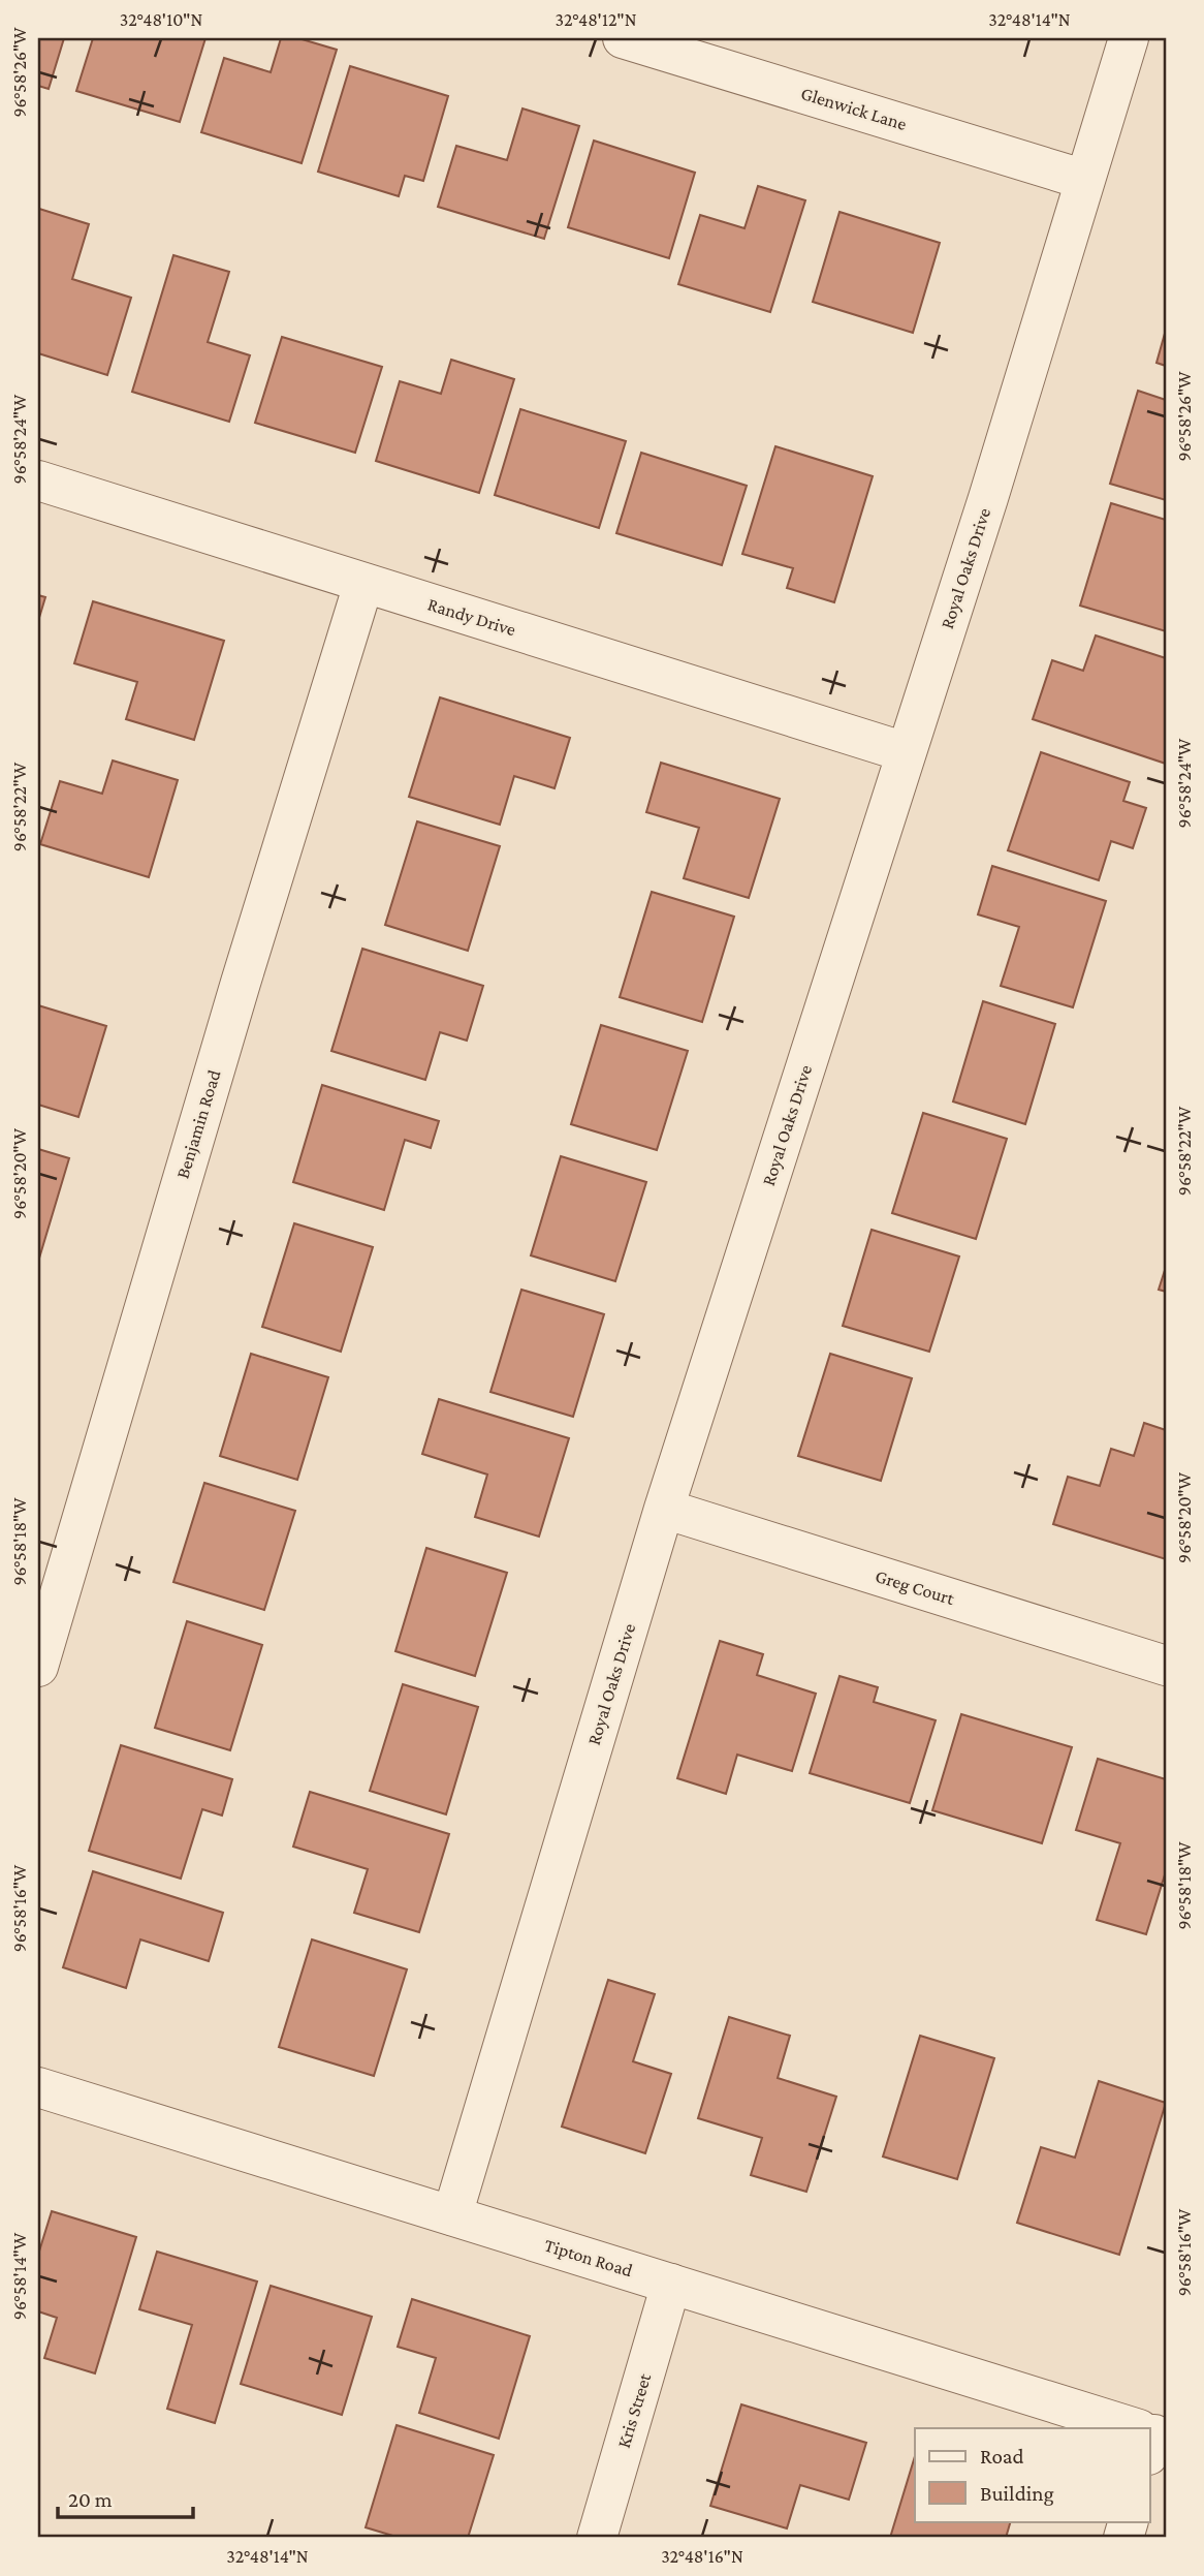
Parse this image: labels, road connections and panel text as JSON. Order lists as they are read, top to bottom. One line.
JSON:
{"streets":{"street":["Glenwick Lane","Royal Oaks Drive","Randy Drive","Benjamin Road","Greg Court","Tipton Road","Kris Street"]},"crossings":[["Glenwick Lane","Royal Oaks Drive"],["Royal Oaks Drive","Randy Drive"],["Royal Oaks Drive","Greg Court"],["Royal Oaks Drive","Tipton Road"],["Randy Drive","Benjamin Road"],["Tipton Road","Kris Street"]],"legend":["Road","Building"],"scale_bar":"20 m","coordinates":["32°48'10\"N","32°48'12\"N","32°48'14\"N","96°58'26\"W","96°58'24\"W","96°58'22\"W","96°58'20\"W","96°58'18\"W","96°58'16\"W","96°58'14\"W","32°48'16\"N"]}
